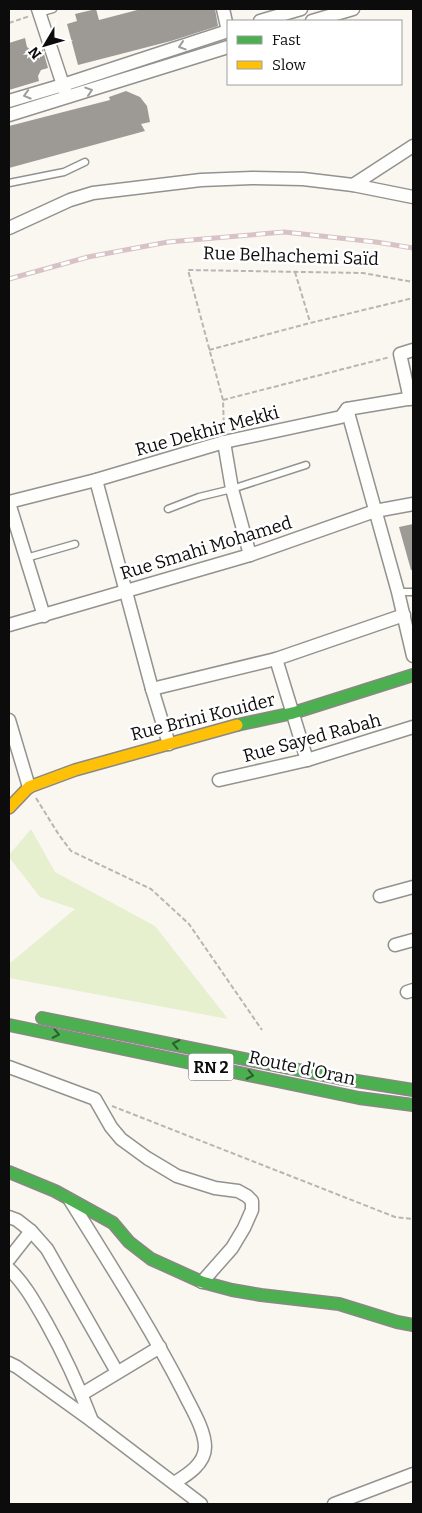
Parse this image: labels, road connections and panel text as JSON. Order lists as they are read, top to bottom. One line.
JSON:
{"streets":{"street":["Rue Dekhir Mekki","Rue Smahi Mohamed","Rue Brini Kouider","Rue Sayed Rabah","RN 2","Route d'Oran"],"path":["Rue Belhachemi Saïd"]},"crossings":[["Rue Belhachemi Saïd","Rue Dekhir Mekki"]],"legend":["Fast","Slow"],"north":"bottom left"}
